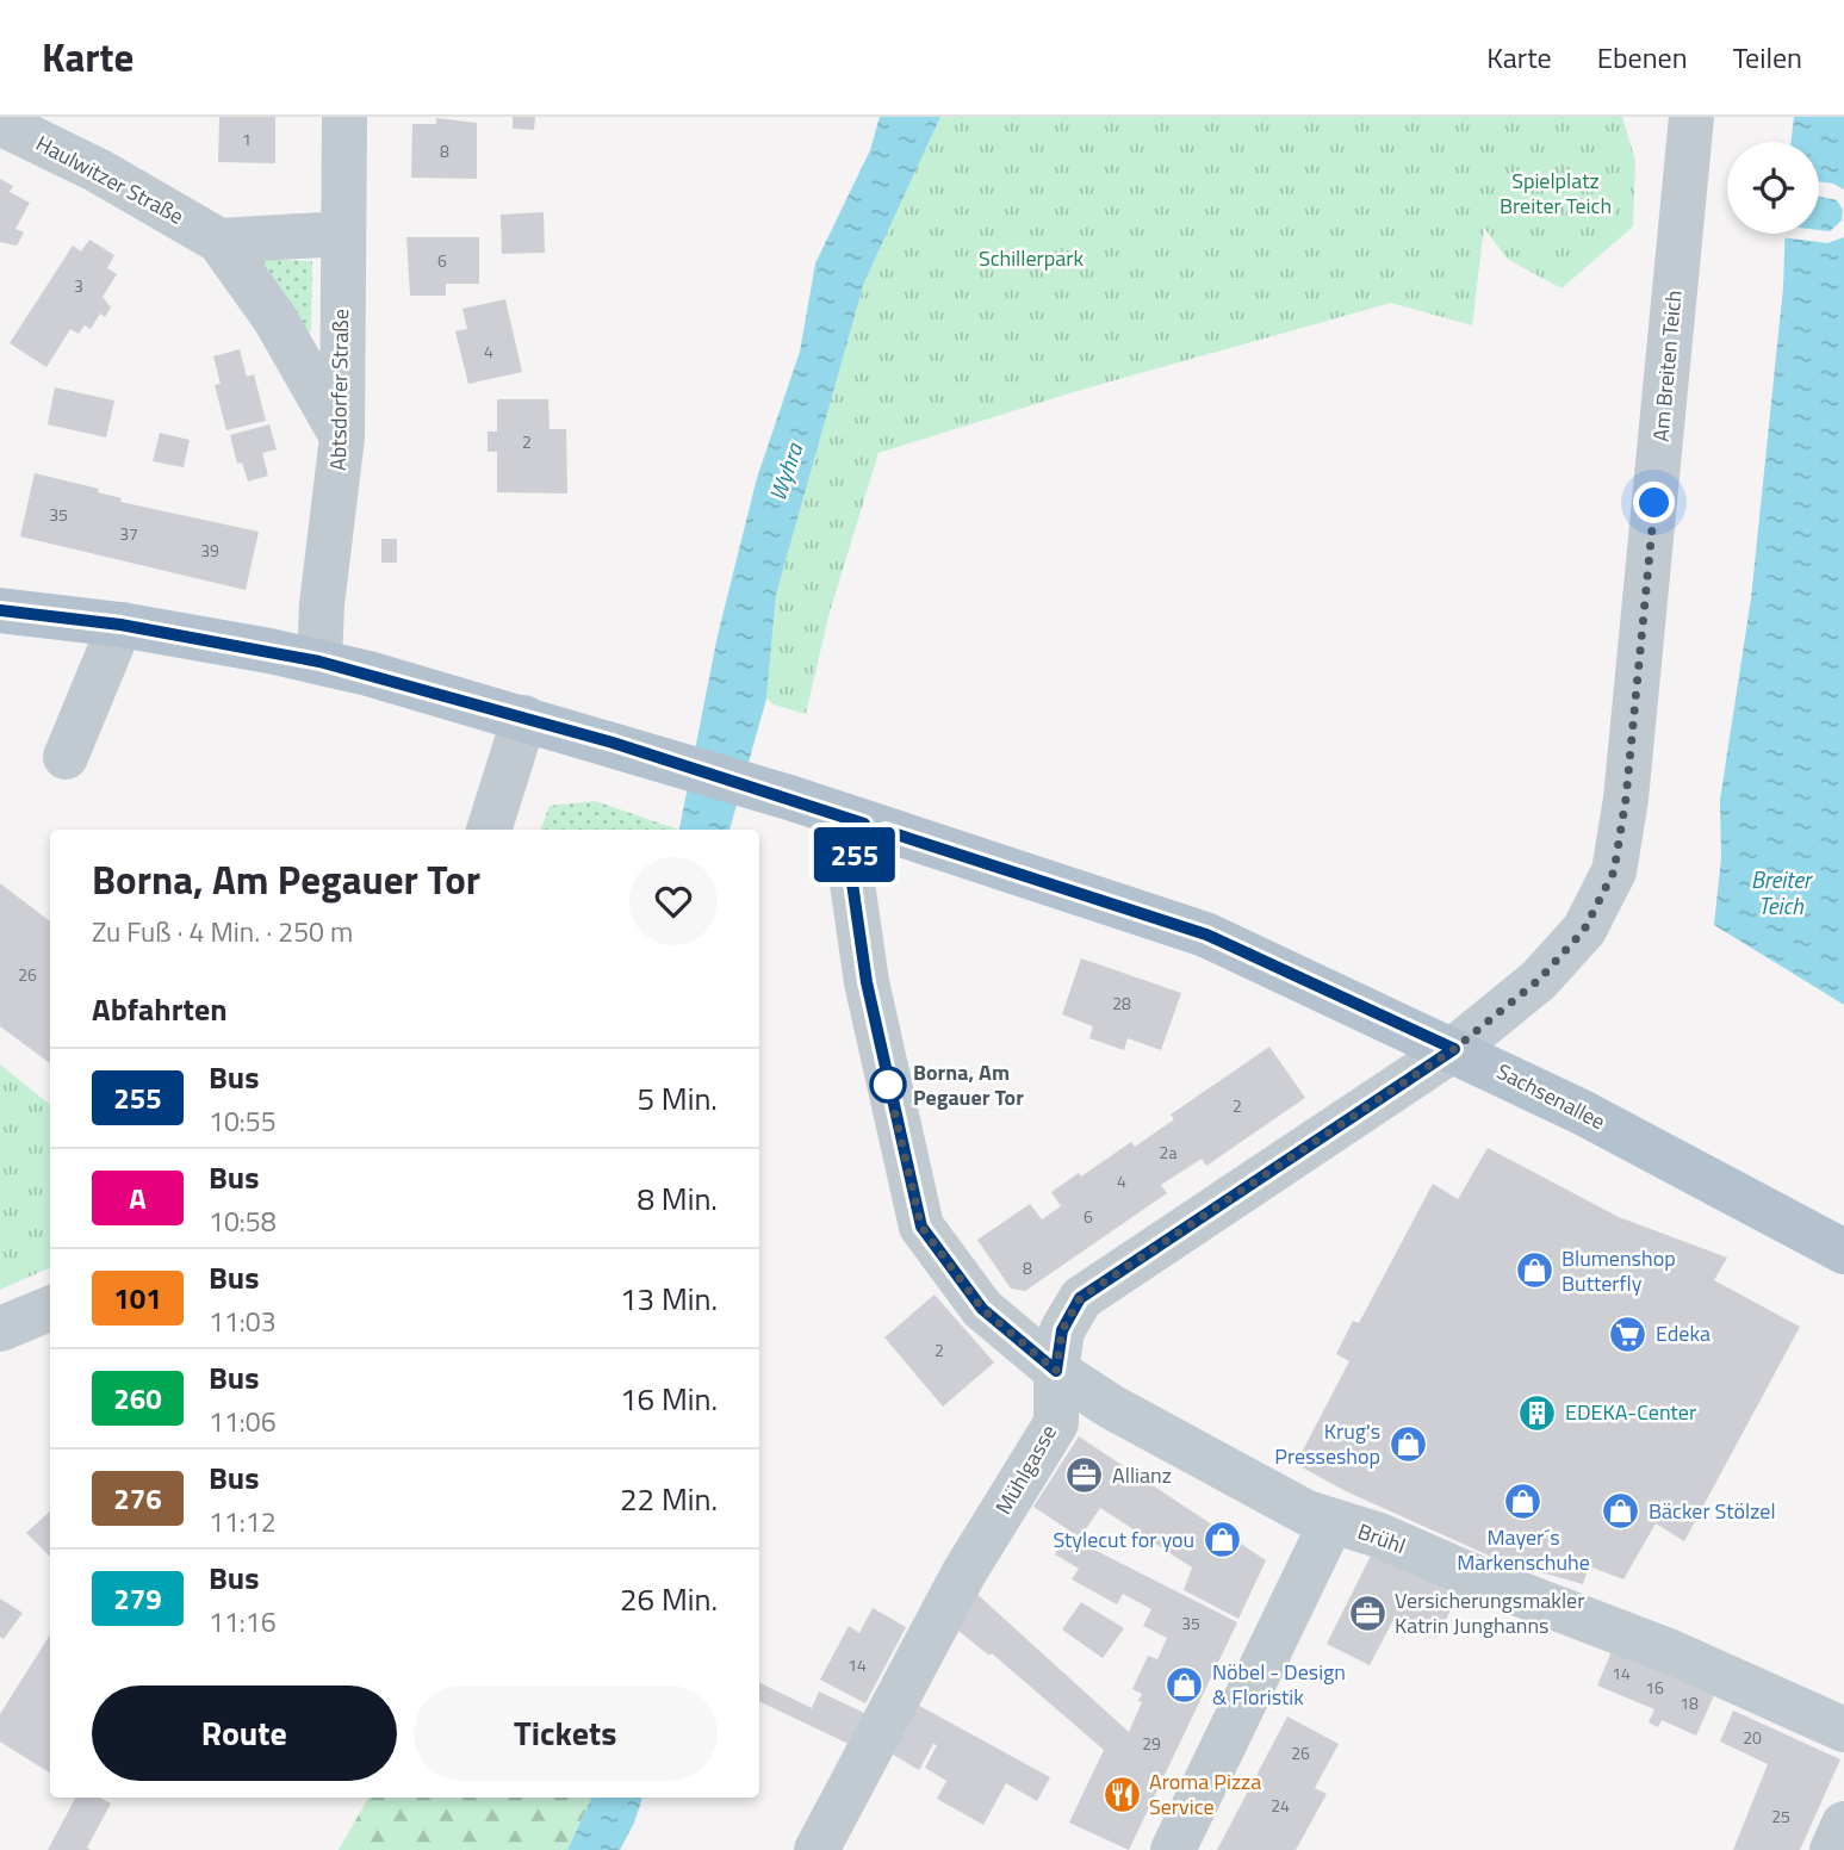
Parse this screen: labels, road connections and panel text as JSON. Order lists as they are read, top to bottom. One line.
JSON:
{"streets":{"main road":["Sachsenallee"],"street":["Haulwitzer Straße","Am Breiten Teich","Abtsdorfer Straße","Mühlgasse","Brühl"]},"crossings":[["Haulwitzer Straße","Abtsdorfer Straße"],["Am Breiten Teich","Sachsenallee"],["Am Breiten Teich","Mühlgasse"],["Abtsdorfer Straße","Sachsenallee"],["Sachsenallee","Mühlgasse"],["Sachsenallee","Brühl"],["Mühlgasse","Brühl"]],"water":["Wyhra","Breiter Teich"],"parks":["Spielplatz Breiter Teich","Schillerpark"],"places":{"other":["Borna, Am Pegauer Tor"],"shop":["Blumenshop Butterfly","Krug's Presseshop","Mayer´s Markenschuhe","Bäcker Stölzel","Stylecut for you","Nöbel - Design & Floristik"],"supermarket":["Edeka"],"building":["EDEKA-Center"],"office":["Allianz","Versicherungsmakler Katrin Junghanns"],"restaurant":["Aroma Pizza Service"]},"lines":["bus line 255"],"house_numbers":["1","8","6","3","4","2","35","37","39","26","28","2","2a","4","6","8","2","35","14","14","16","18","20","29","26","24","25"],"page":{"header":"Karte","nav":["Karte","Ebenen","Teilen"],"on_map":"255","heading":[["Borna, Am Pegauer Tor","Zu Fuß · 4 Min. · 250 m"],"Abfahrten"],"list":[{"mark":"255","name":"Bus","note":"10:55","value":"5 Min."},{"mark":"A","name":"Bus","note":"10:58","value":"8 Min."},{"mark":"101","name":"Bus","note":"11:03","value":"13 Min."},{"mark":"260","name":"Bus","note":"11:06","value":"16 Min."},{"mark":"276","name":"Bus","note":"11:12","value":"22 Min."},{"mark":"279","name":"Bus","note":"11:16","value":"26 Min."}],"buttons":["Route","Tickets"]}}
